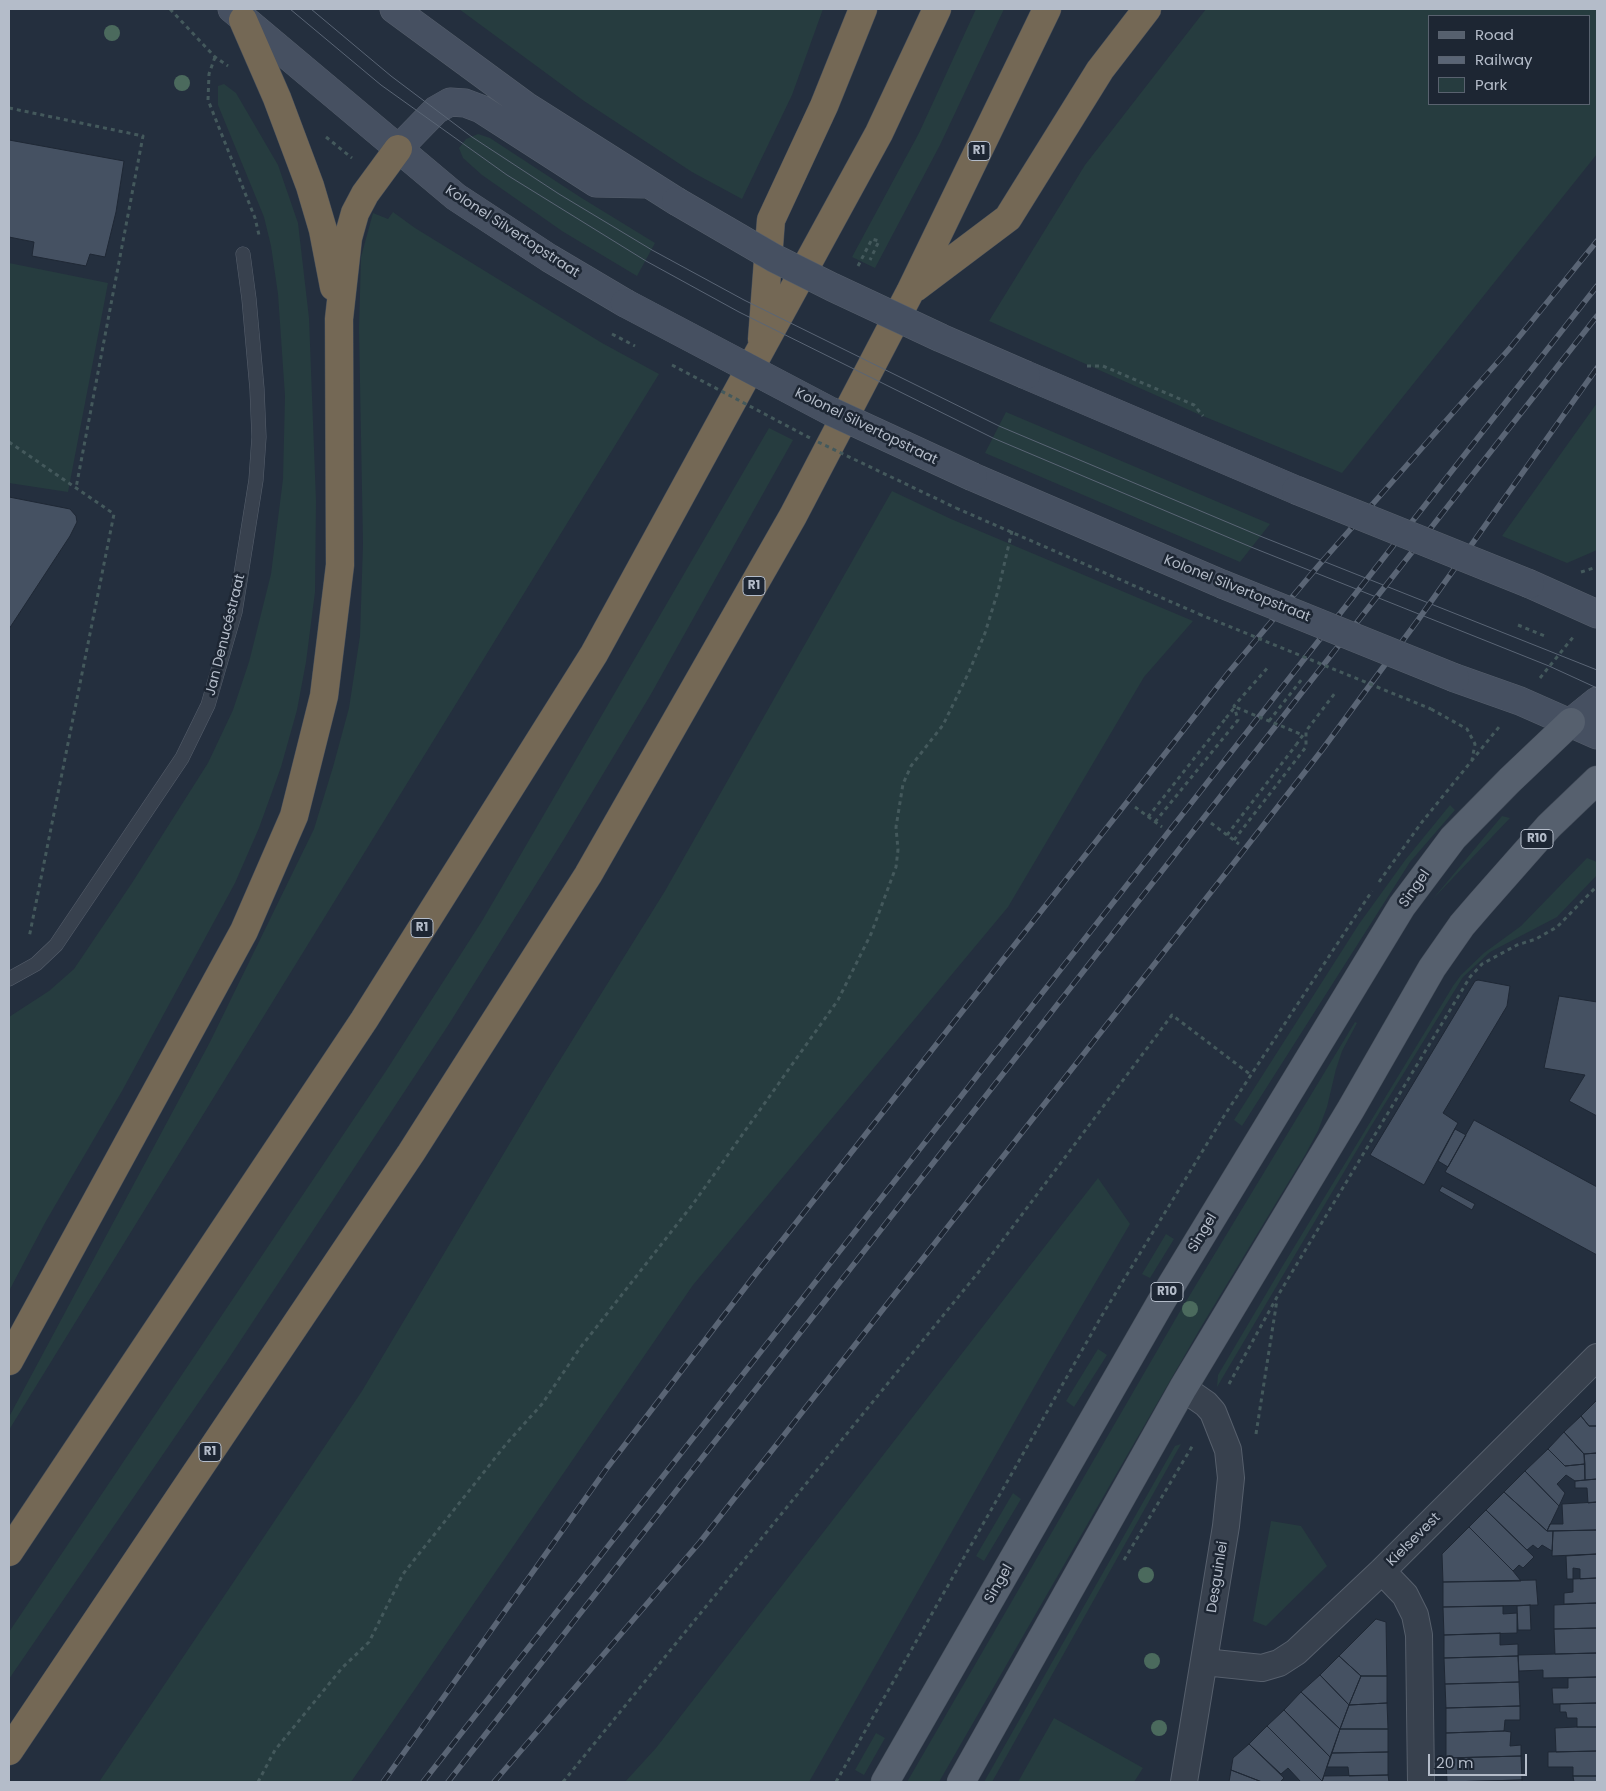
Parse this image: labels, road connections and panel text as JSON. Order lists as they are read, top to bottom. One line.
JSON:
{"streets":{"highway":["R1"],"main road":["Kolonel Silvertopstraat","R10","Singel"],"street":["Kielsevest","Desguinlei"],"lane":["Jan Denucéstraat"]},"crossings":[["Kolonel Silvertopstraat","R10"],["Kolonel Silvertopstraat","Singel"],["R10","Singel"],["R10","Desguinlei"],["Kielsevest","Desguinlei"]],"legend":["Road","Railway","Park"],"scale_bar":"20 m"}
